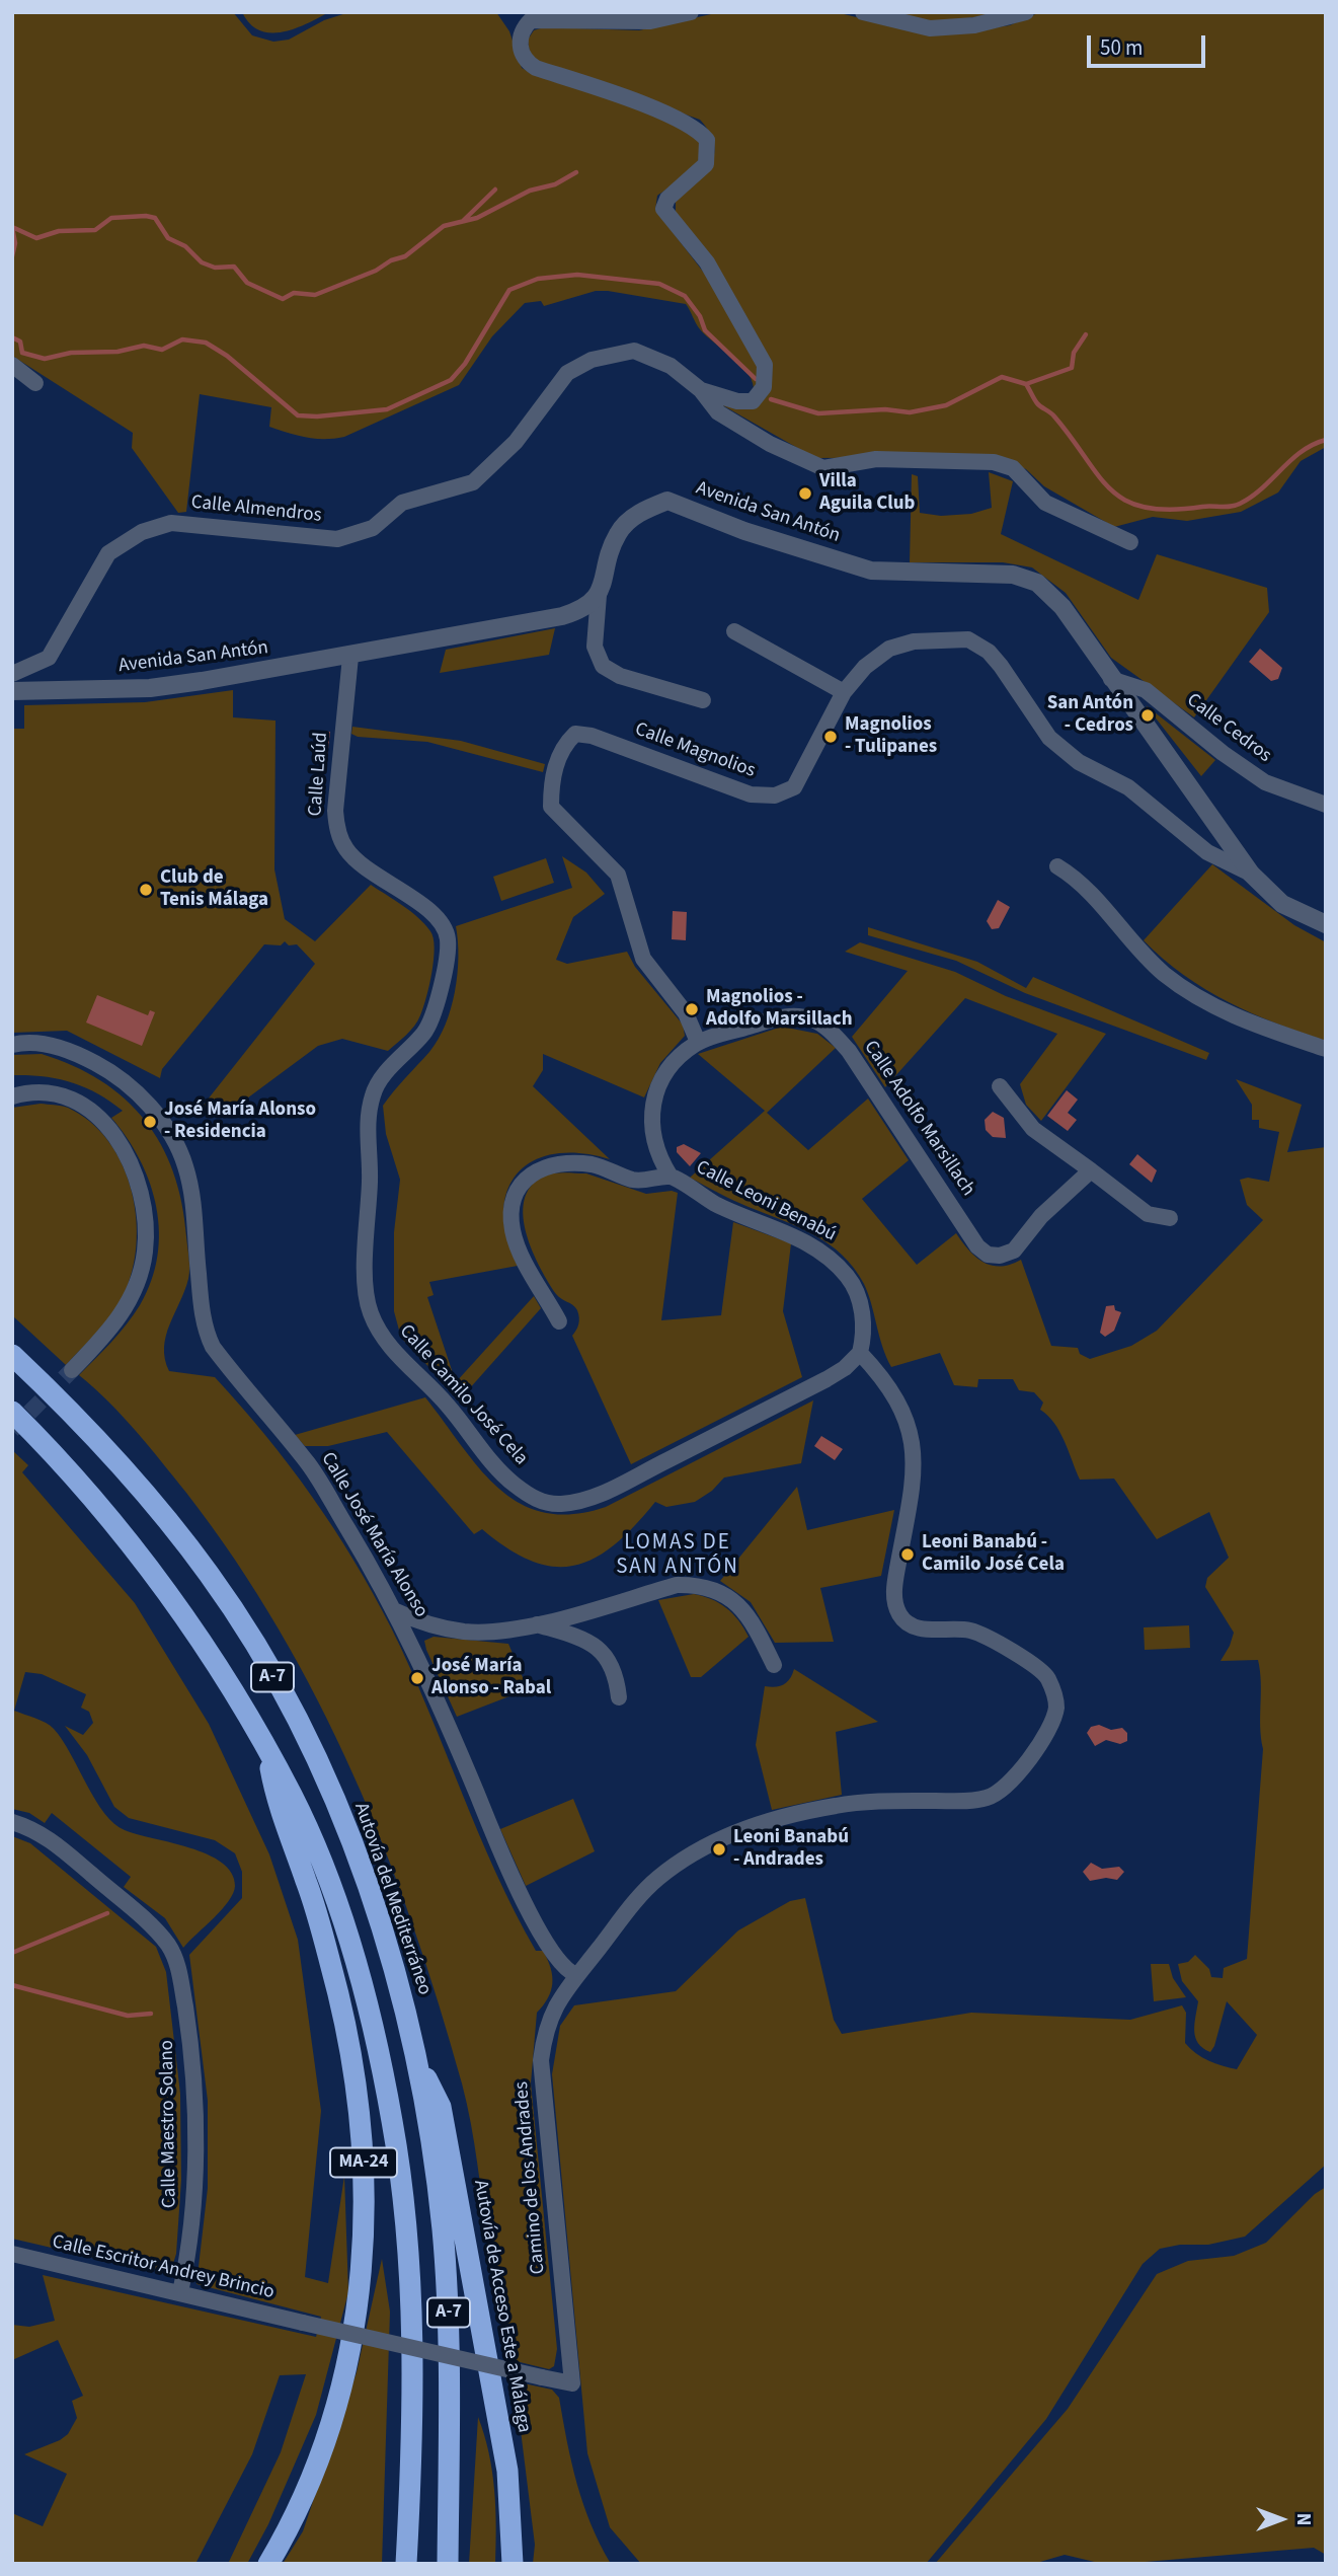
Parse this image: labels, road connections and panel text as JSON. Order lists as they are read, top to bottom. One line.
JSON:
{"streets":{"highway":["A-7","Autovía del Mediterráneo","MA-24","Autovía de Acceso Este a Málaga"],"street":["Calle Almendros","Avenida San Antón","Calle Cedros","Calle Magnolios","Calle Laúd","Calle Adolfo Marsillach","Calle Leoni Benabú","Calle Camilo José Cela","Calle José María Alonso","Calle Maestro Solano","Camino de los Andrades","Calle Escritor Andrey Brincio"]},"crossings":[["Avenida San Antón","Calle Cedros"],["Avenida San Antón","Calle Magnolios"],["Avenida San Antón","Calle Laúd"],["Calle Magnolios","Calle Adolfo Marsillach"],["Calle Laúd","Calle Camilo José Cela"],["Calle Adolfo Marsillach","Calle Leoni Benabú"],["Calle Leoni Benabú","Calle Camilo José Cela"],["Calle José María Alonso","Camino de los Andrades"],["A-7","MA-24"],["Autovía del Mediterráneo","Autovía de Acceso Este a Málaga"],["Calle Maestro Solano","Calle Escritor Andrey Brincio"],["Camino de los Andrades","Calle Escritor Andrey Brincio"]],"districts":["LOMAS DE SAN ANTÓN"],"places":["Villa Aguila Club","San Antón - Cedros","Magnolios - Tulipanes","Club de Tenis Málaga","Magnolios - Adolfo Marsillach","José María Alonso - Residencia","Leoni Banabú - Camilo José Cela","José María Alonso - Rabal","Leoni Banabú - Andrades"],"scale_bar":"50 m","north":"right"}
